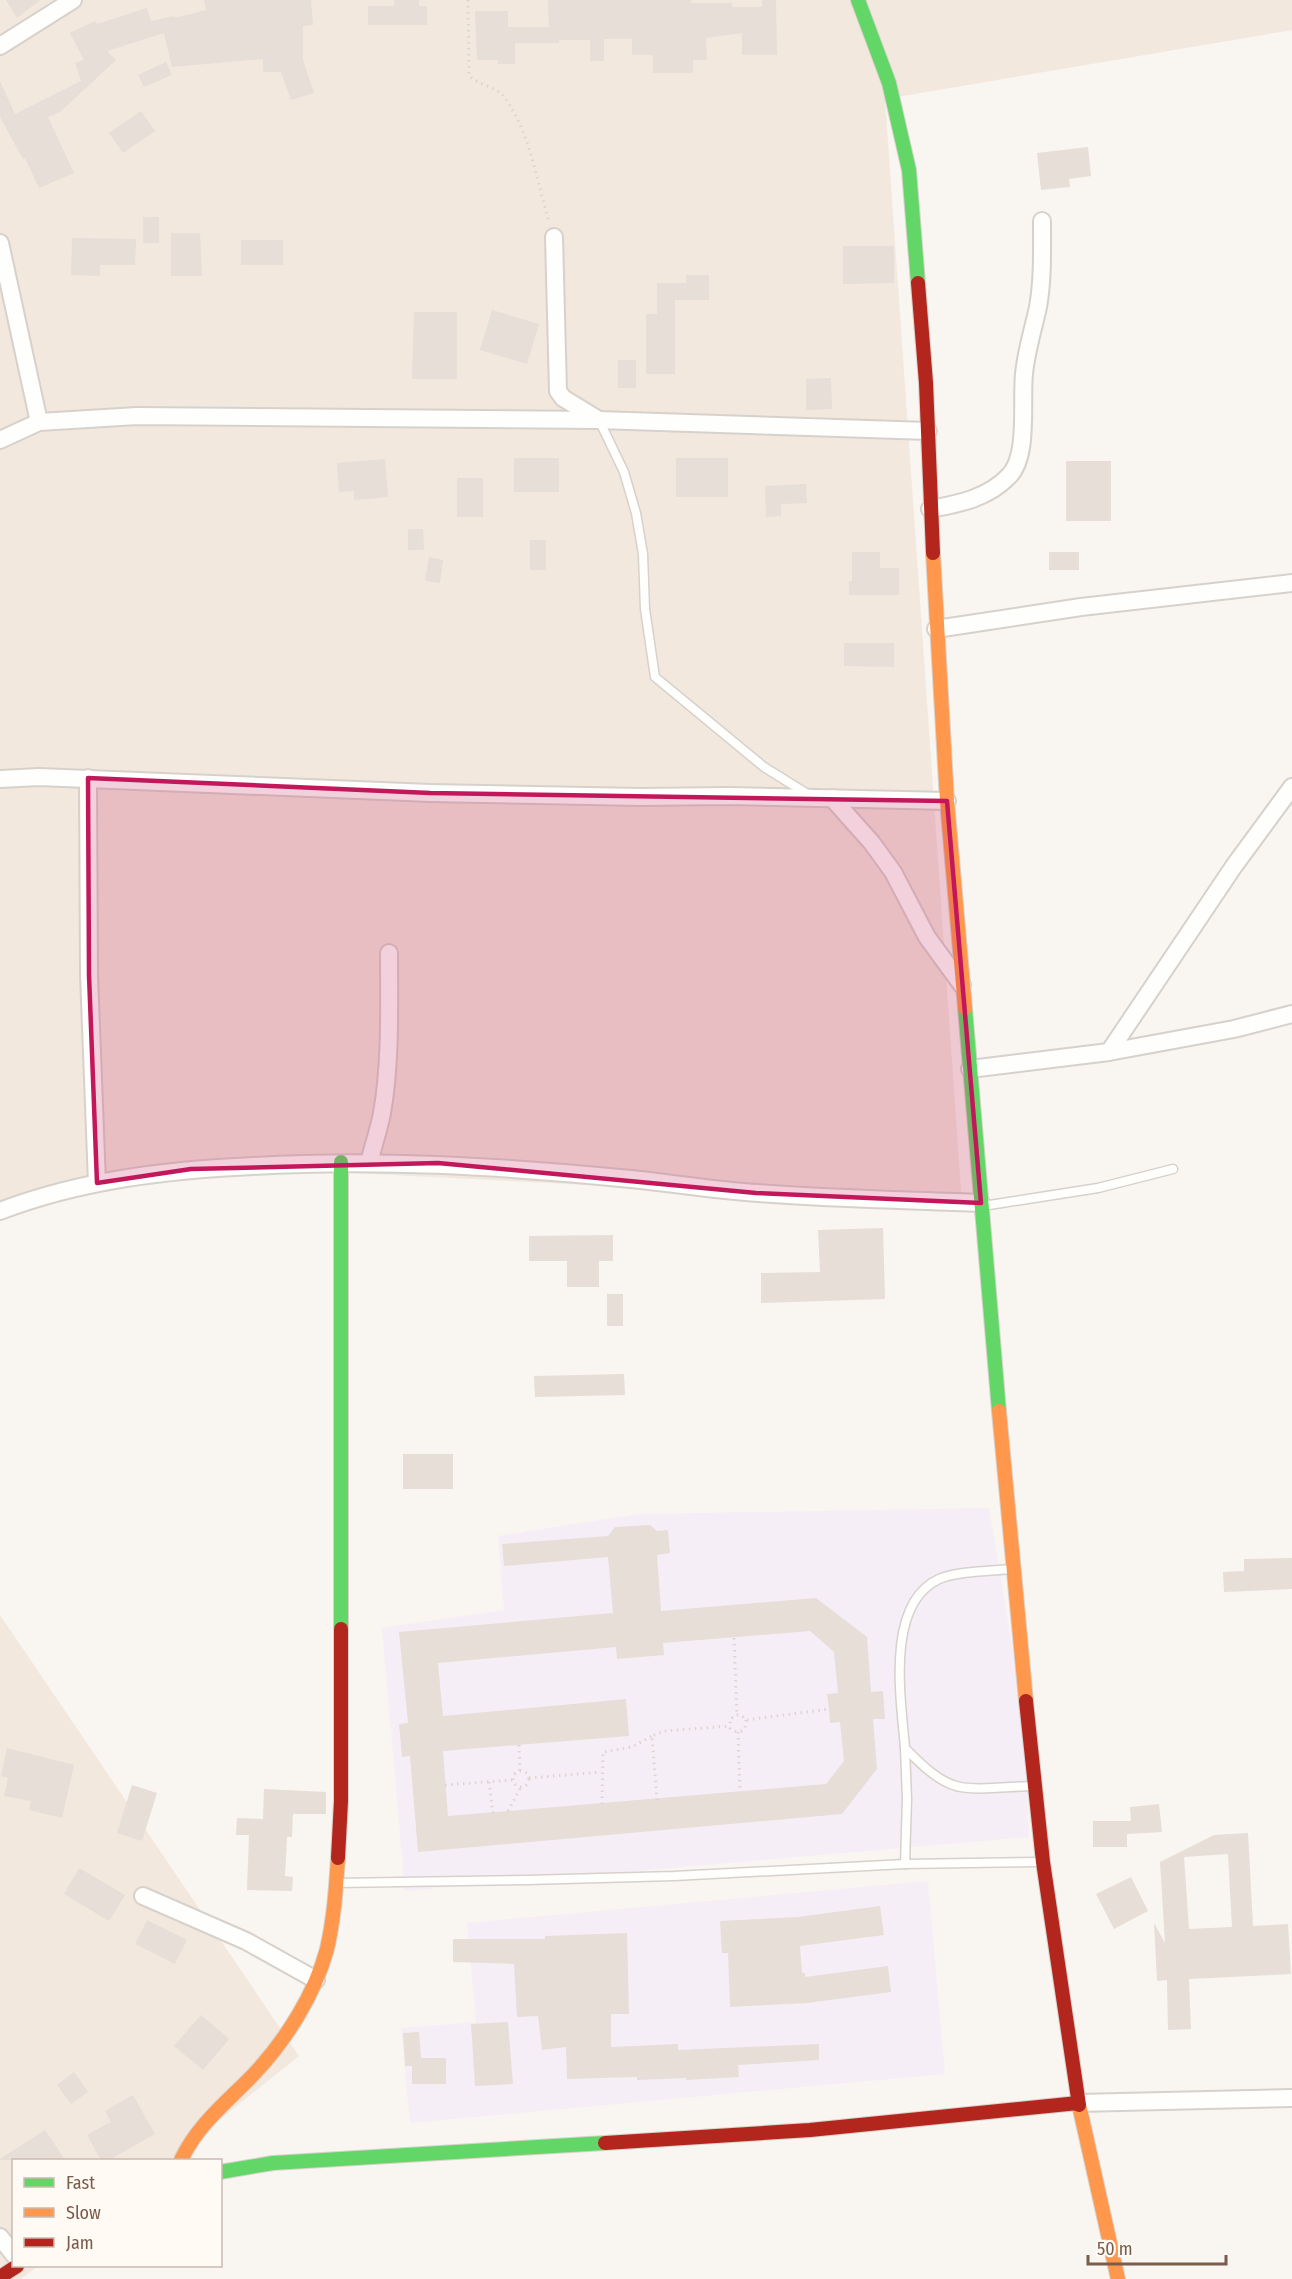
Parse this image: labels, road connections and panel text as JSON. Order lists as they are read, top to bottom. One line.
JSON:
{"legend":["Fast","Slow","Jam"],"scale_bar":"50 m"}
